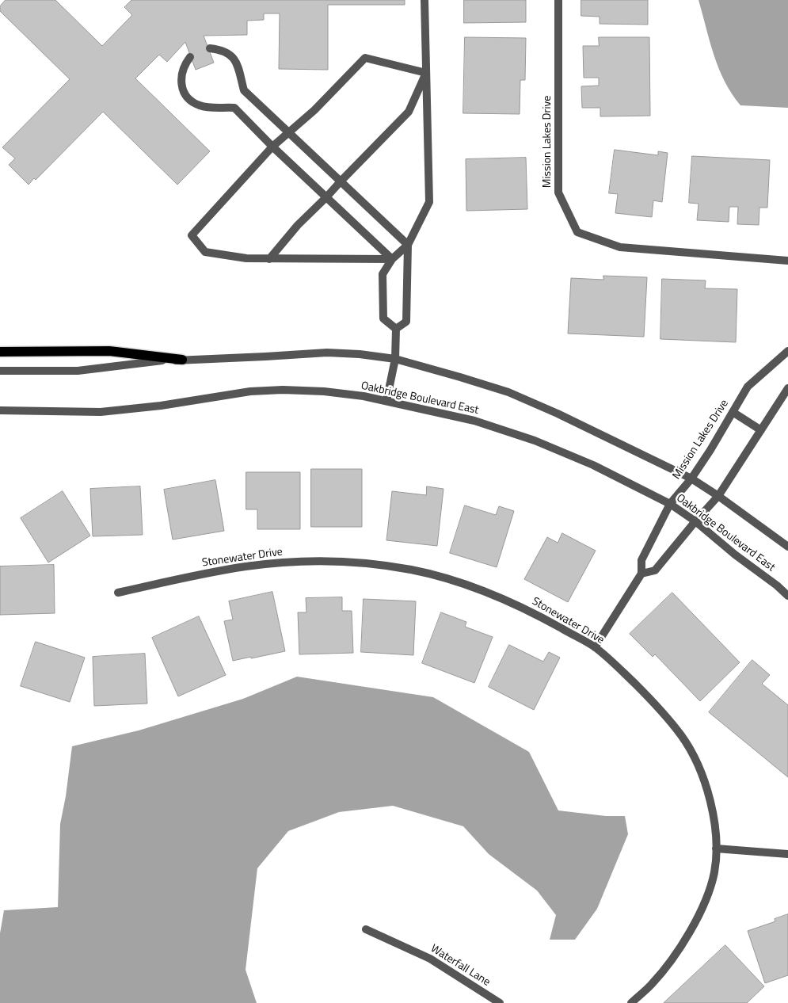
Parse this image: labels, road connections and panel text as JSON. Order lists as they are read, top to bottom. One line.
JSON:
{"streets":{"street":["Mission Lakes Drive","Oakbridge Boulevard East","Stonewater Drive","Waterfall Lane"]},"crossings":[["Mission Lakes Drive","Oakbridge Boulevard East"],["Mission Lakes Drive","Stonewater Drive"]]}
